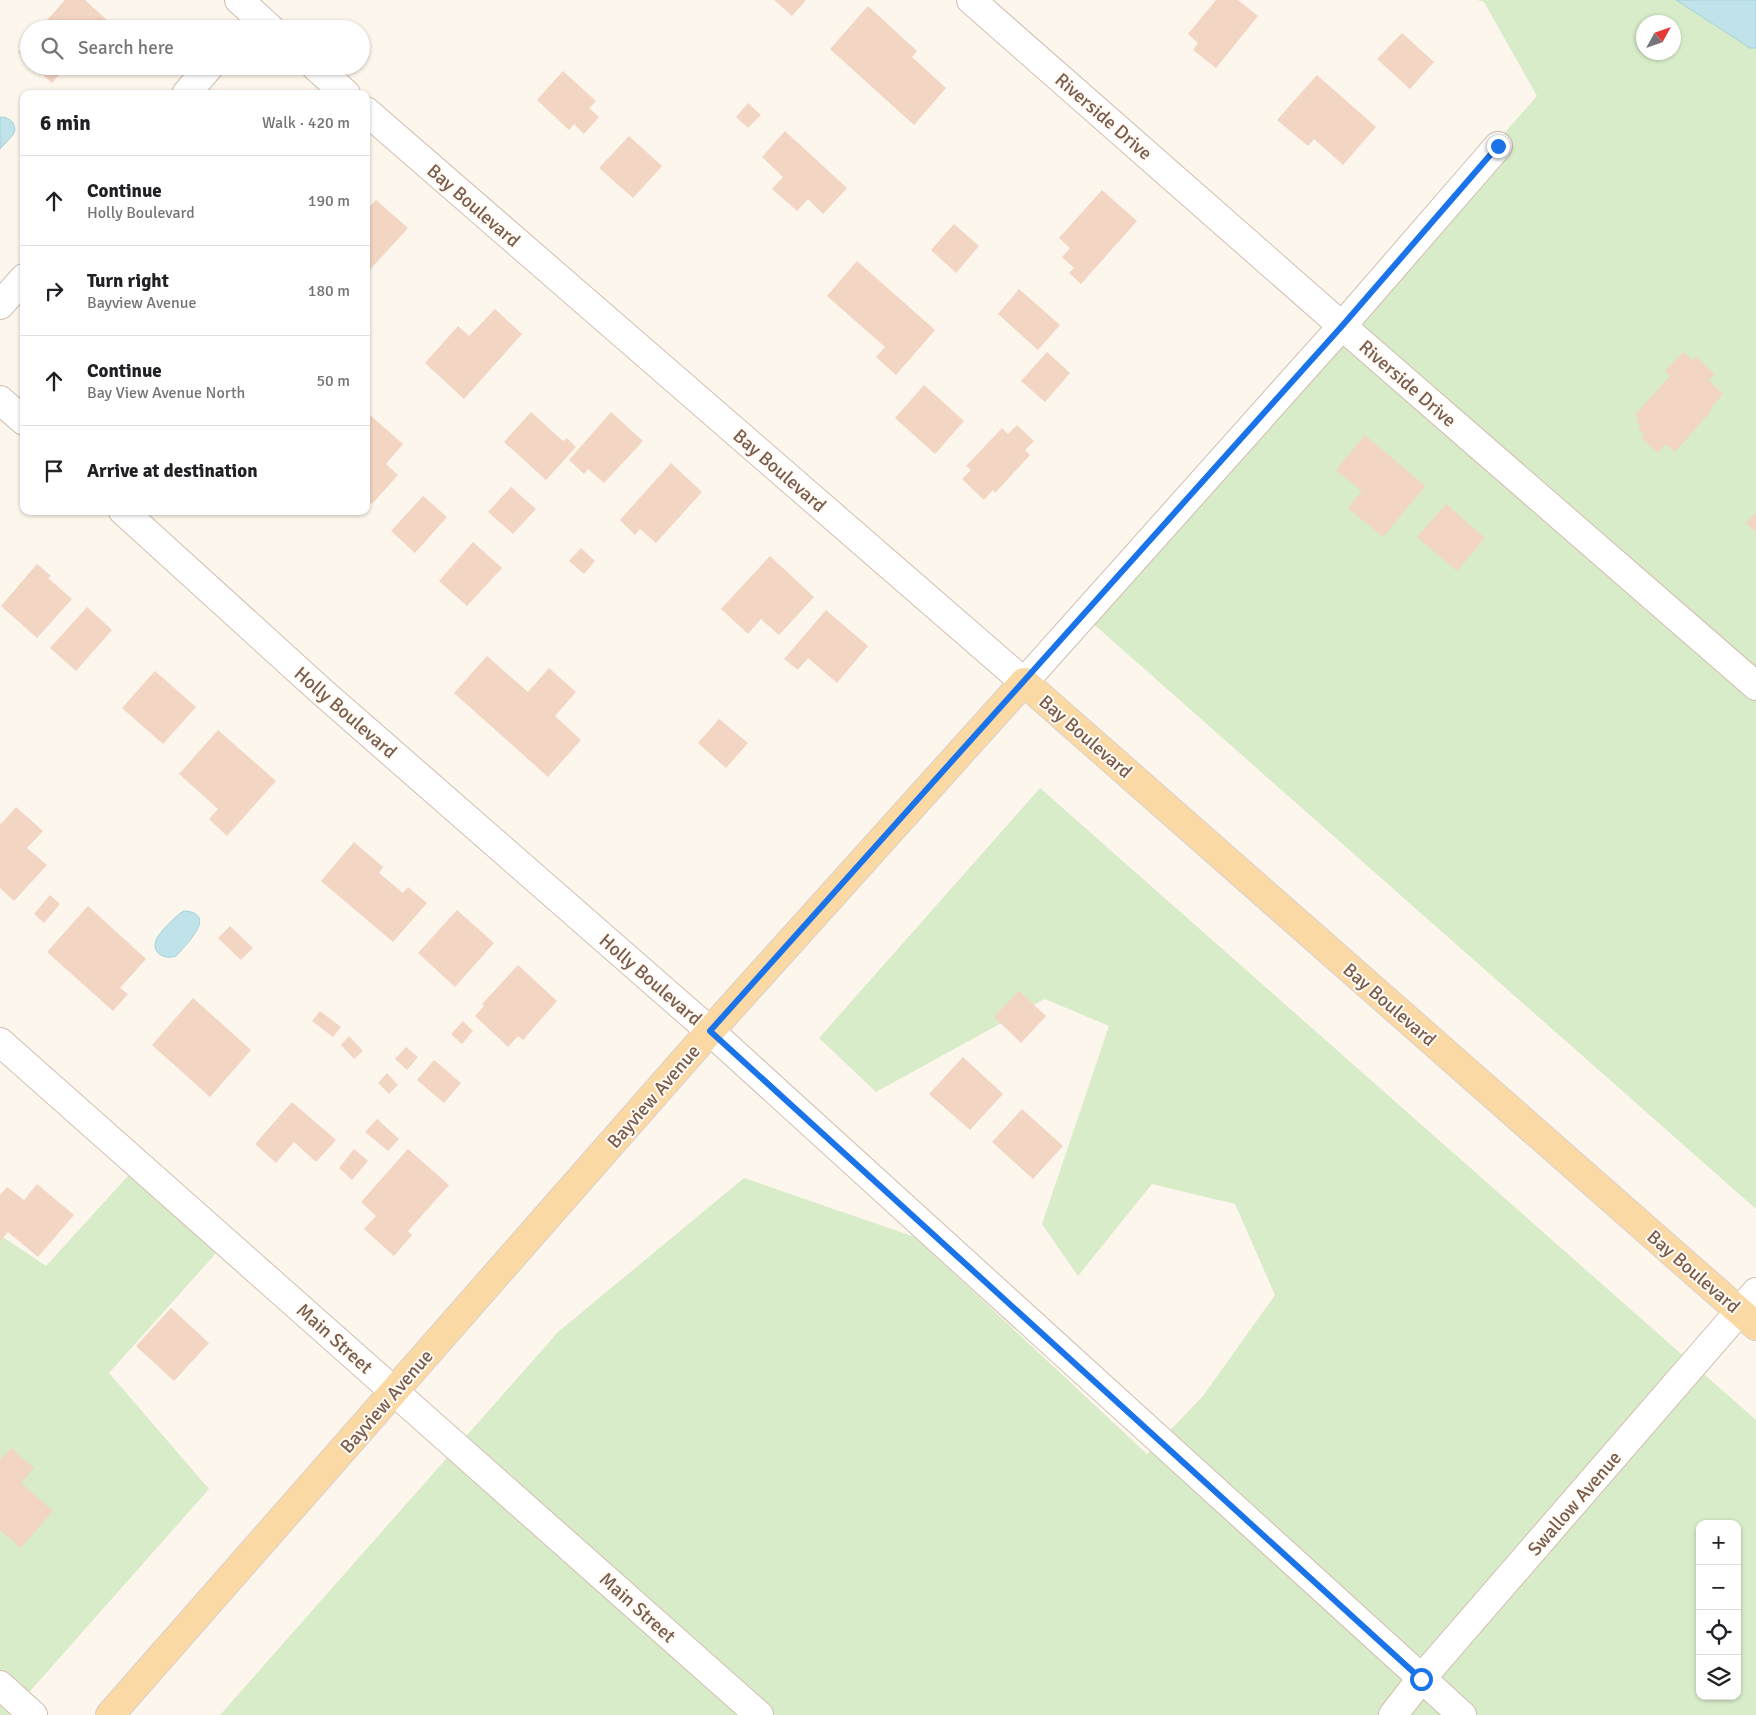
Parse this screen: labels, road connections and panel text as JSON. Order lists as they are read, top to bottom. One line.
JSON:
{"streets":{"main road":["Bay Boulevard","Bayview Avenue"],"street":["Riverside Drive","Holly Boulevard","Main Street","Swallow Avenue"]},"crossings":[["Riverside Drive","Bayview Avenue"],["Bay Boulevard","Bayview Avenue"],["Bay Boulevard","Swallow Avenue"],["Holly Boulevard","Bayview Avenue"],["Holly Boulevard","Swallow Avenue"],["Bayview Avenue","Main Street"]],"north":"top right","page":{"search":"Search here","heading":["6 min","Walk · 420 m"],"list":[["Continue","Holly Boulevard","190 m"],["Turn right","Bayview Avenue","180 m"],["Continue","Bay View Avenue North","50 m"],"Arrive at destination"],"map_buttons":["+","−"]}}
